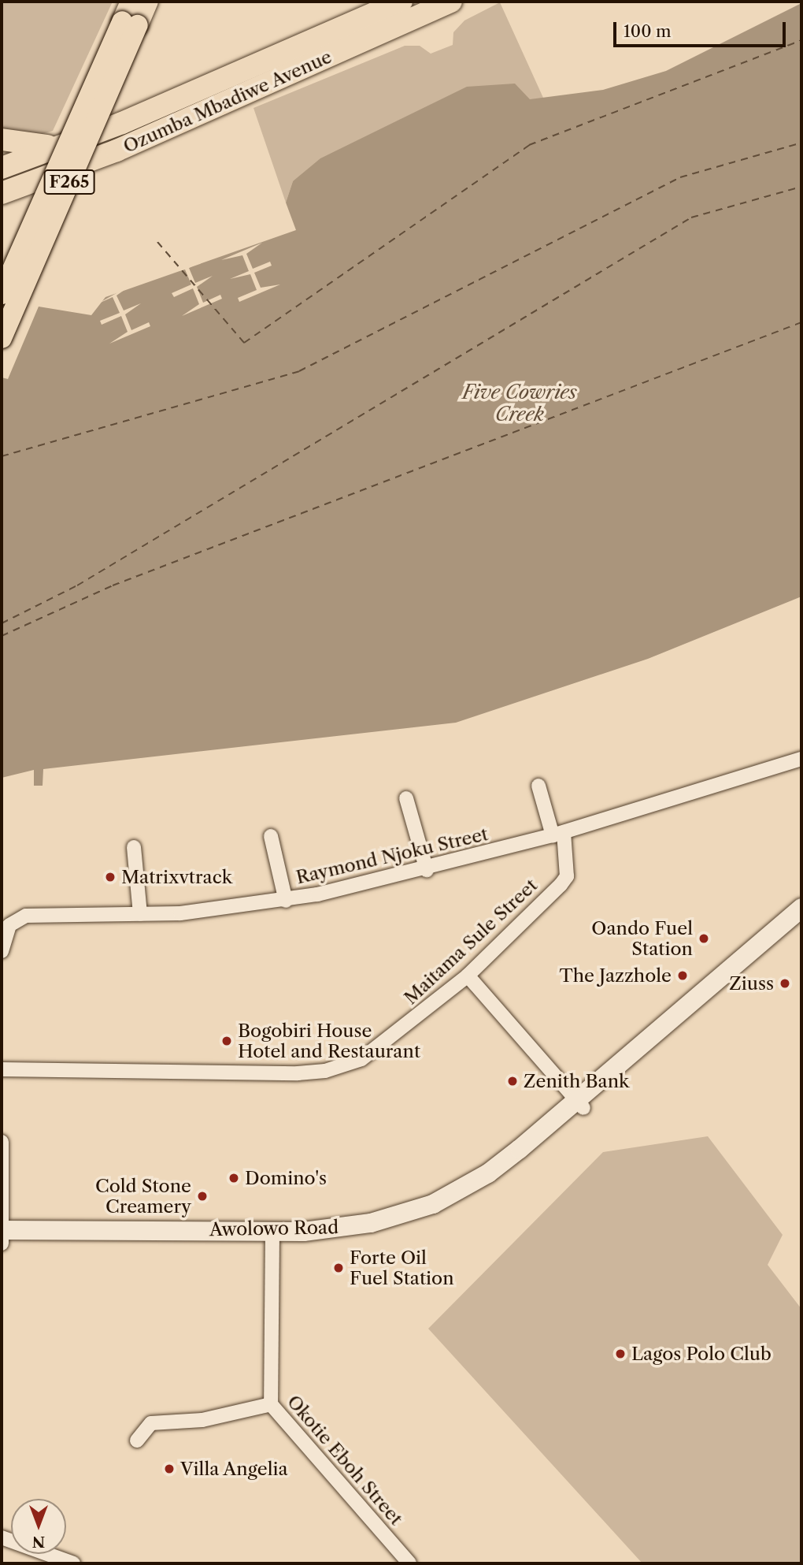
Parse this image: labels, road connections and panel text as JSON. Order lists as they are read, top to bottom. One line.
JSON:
{"streets":{"highway":["Ozumba Mbadiwe Avenue"],"main road":["F265","Awolowo Road"],"street":["Raymond Njoku Street","Maitama Sule Street","Okotie Eboh Street"]},"crossings":[["Raymond Njoku Street","Maitama Sule Street"],["Awolowo Road","Okotie Eboh Street"]],"water":["Five Cowries Creek"],"places":["Matrixvtrack","Oando Fuel Station","The Jazzhole","Ziuss","Bogobiri House Hotel and Restaurant","Zenith Bank","Domino's","Cold Stone Creamery","Forte Oil Fuel Station","Lagos Polo Club","Villa Angelia"],"scale_bar":"100 m","north":"bottom"}
